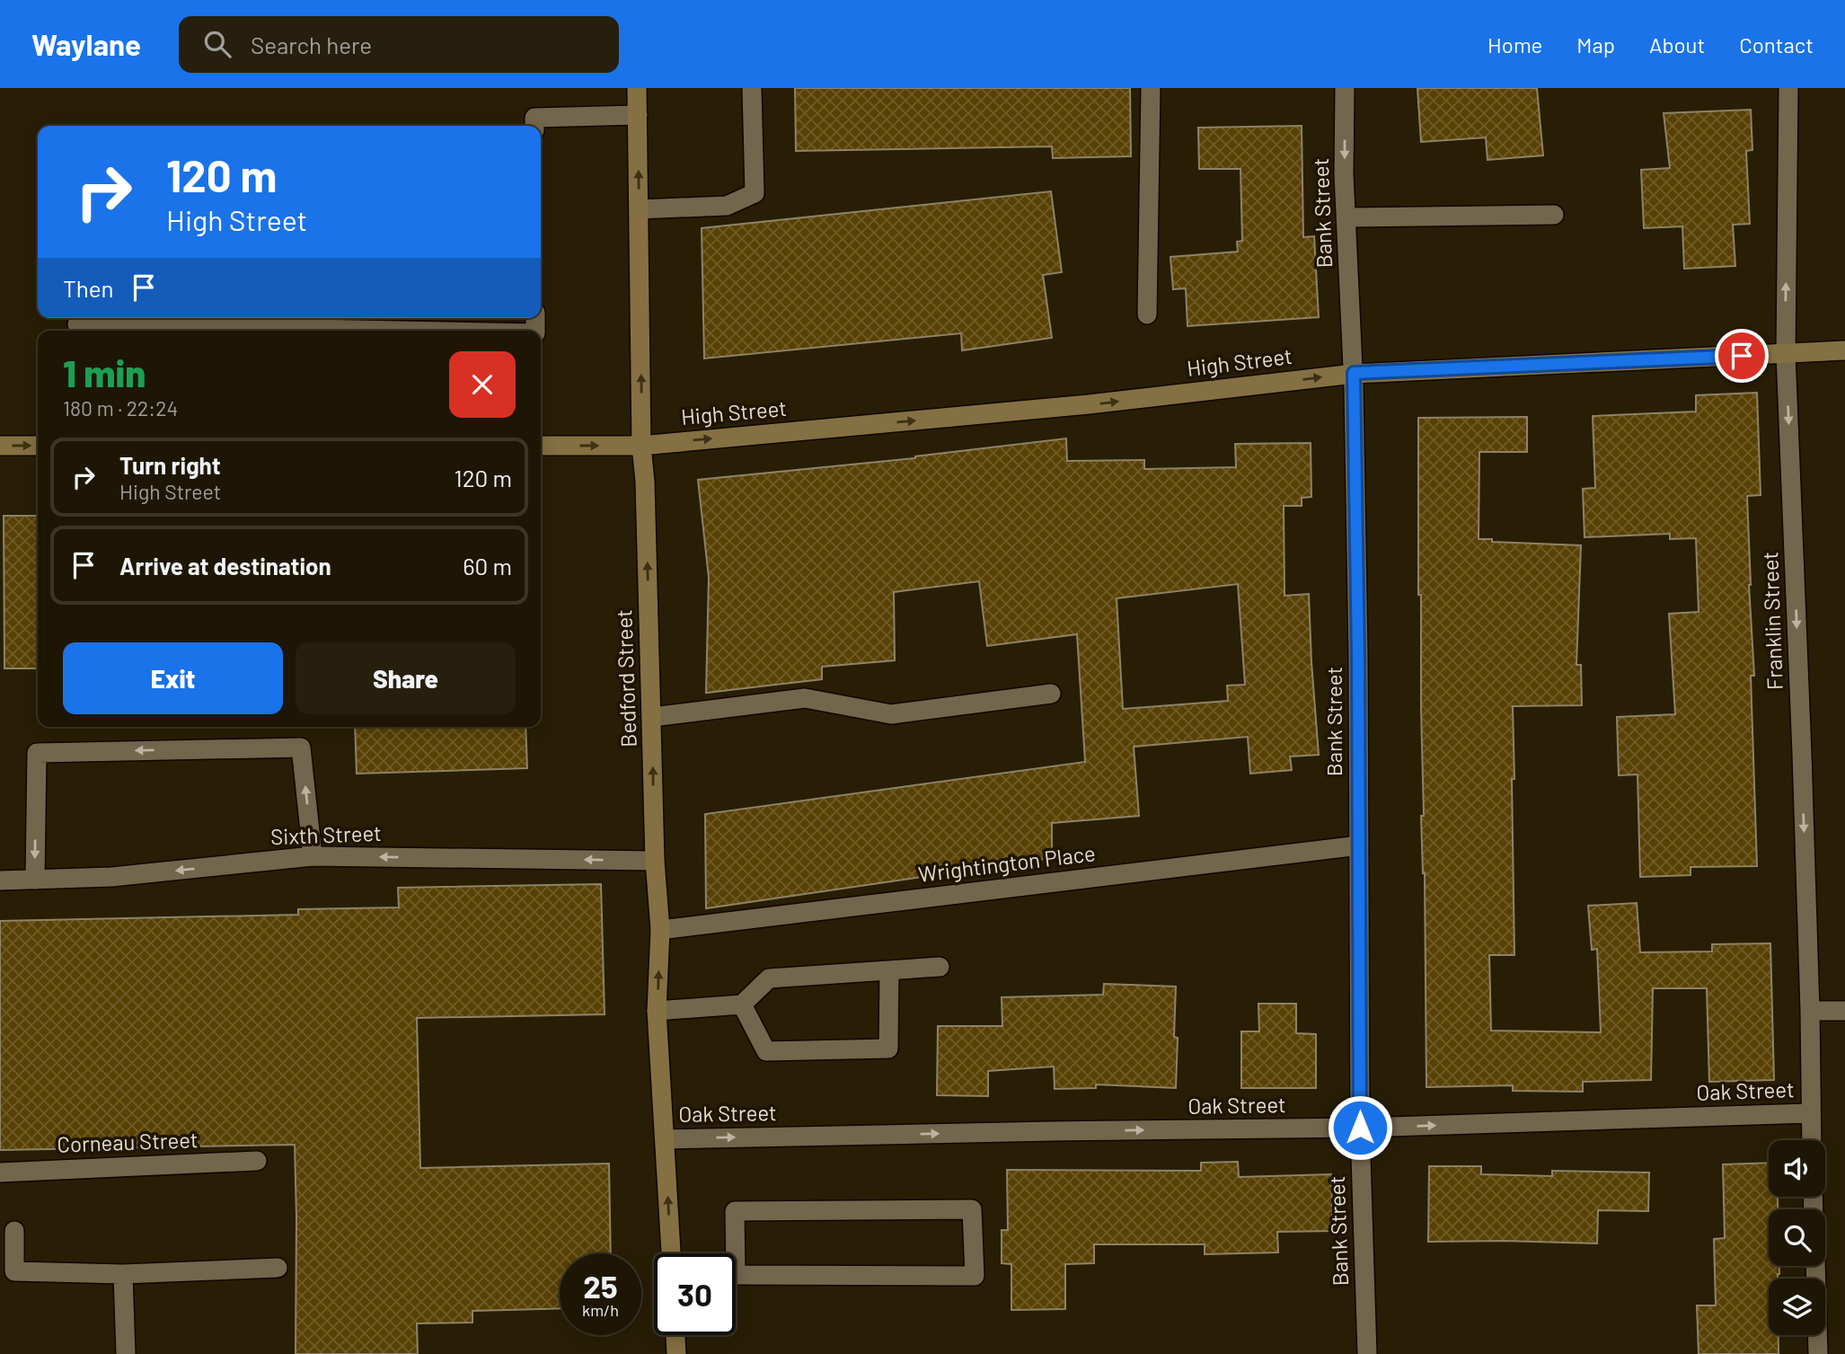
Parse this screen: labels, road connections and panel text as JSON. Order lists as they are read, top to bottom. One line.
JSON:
{"streets":{"main road":["High Street","Bedford Street"],"street":["Bank Street","Franklin Street","Sixth Street","Wrightington Place","Oak Street","Corneau Street"]},"crossings":[["Bank Street","High Street"],["Bank Street","Wrightington Place"],["Bank Street","Oak Street"],["High Street","Franklin Street"],["High Street","Bedford Street"],["Franklin Street","Oak Street"],["Bedford Street","Sixth Street"],["Bedford Street","Wrightington Place"],["Bedford Street","Oak Street"]],"one_way":["High Street","Bedford Street","Sixth Street","Oak Street"],"page":{"header":"Waylane","search":"Search here","nav":["Home","Map","About","Contact"],"turn":["120 m","High Street"],"then":"Then","heading":["1 min","180 m · 22:24"],"list":[{"name":"Turn right","note":"High Street","value":"120 m"},{"name":"Arrive at destination","value":"60 m"}],"buttons":["Exit","Share"],"speed":"25 km/h","limit":"30"}}
